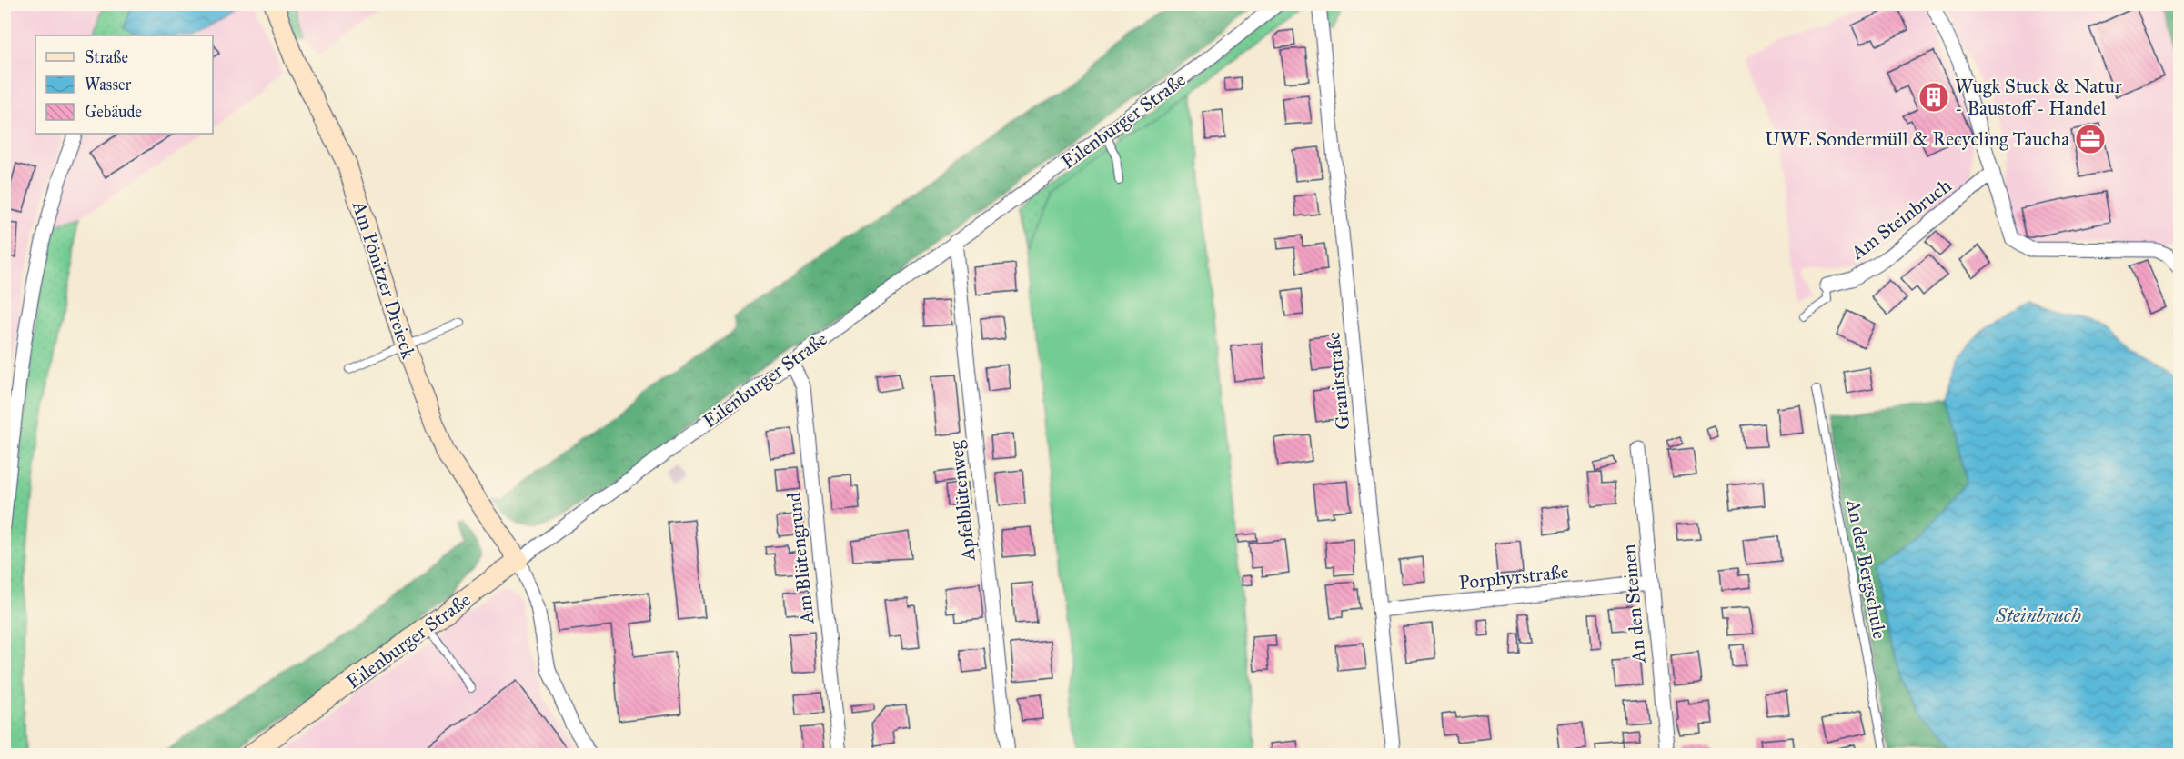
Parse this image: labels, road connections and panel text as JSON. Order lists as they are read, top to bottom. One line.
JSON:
{"streets":{"street":["Eilenburger Straße","Am Steinbruch","Am Pönitzer Dreieck","Granitstraße","Apfelblütenweg","Am Blütengrund","Porphyrstraße","An den Steinen"],"lane":["An der Bergschule"]},"crossings":[["Eilenburger Straße","Am Pönitzer Dreieck"],["Eilenburger Straße","Apfelblütenweg"],["Eilenburger Straße","Am Blütengrund"],["Granitstraße","Porphyrstraße"],["Porphyrstraße","An den Steinen"]],"water":["Steinbruch"],"places":{"building":["Wugk Stuck & Natur - Baustoff - Handel"],"office":["UWE Sondermüll & Recycling Taucha"]},"legend":["Straße","Wasser","Gebäude"]}
